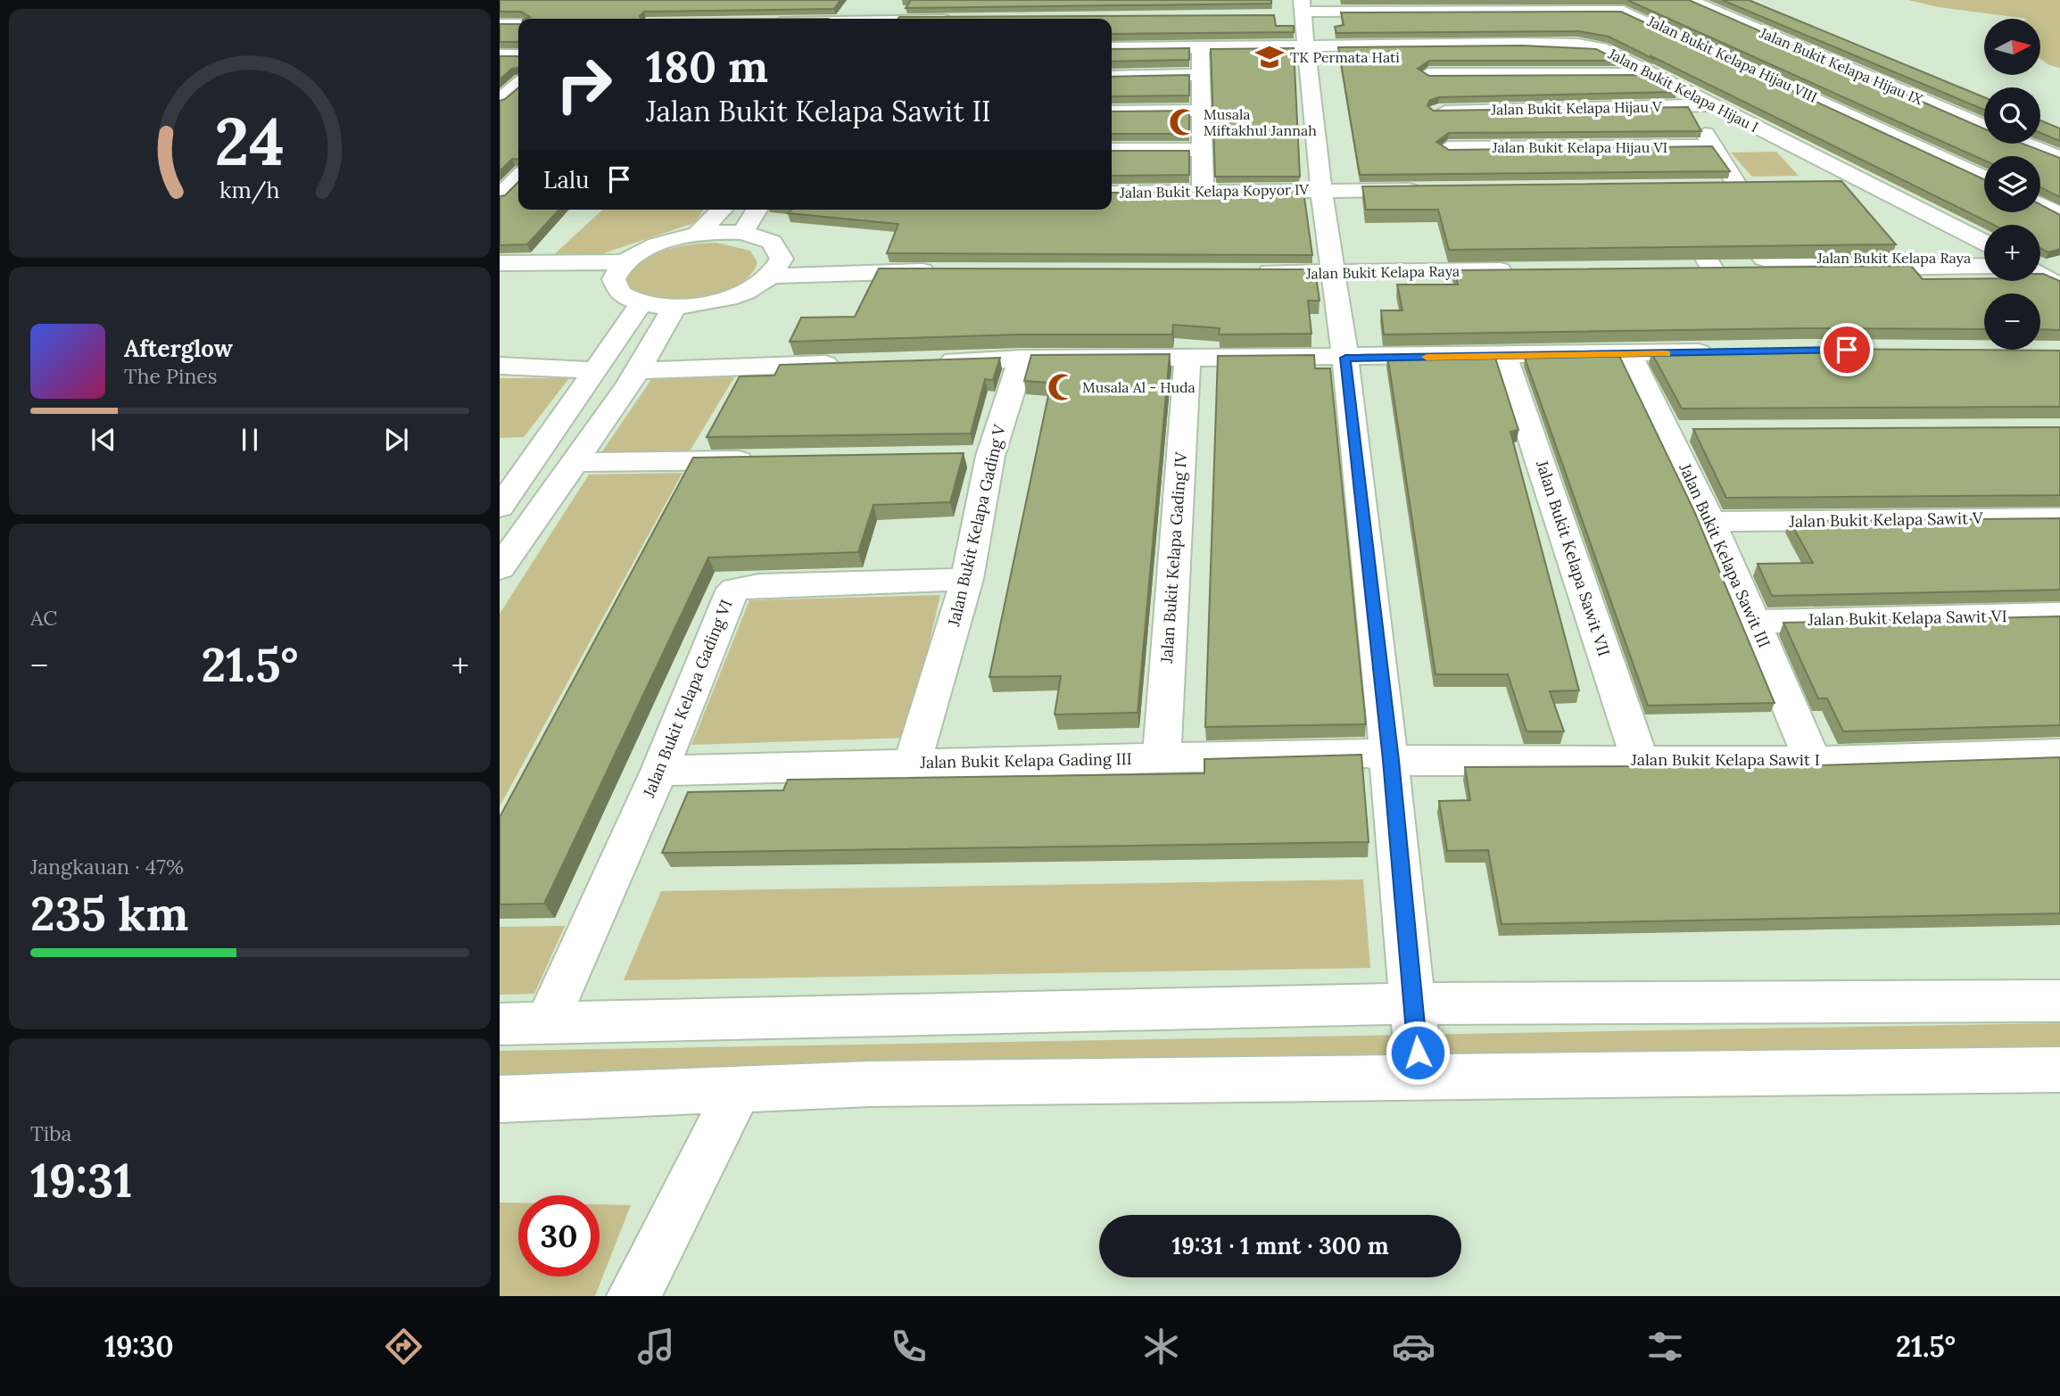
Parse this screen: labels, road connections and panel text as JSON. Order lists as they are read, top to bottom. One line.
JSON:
{"streets":{"street":["Jalan Bukit Kelapa Hijau VIII","Jalan Bukit Kelapa Hijau IX","Jalan Bukit Kelapa Hijau I","Jalan Bukit Kelapa Hijau V","Jalan Bukit Kelapa Hijau VI","Jalan Bukit Kelapa Kopyor IV","Jalan Bukit Kelapa Raya","Jalan Bukit Kelapa Sawit V","Jalan Bukit Kelapa Gading V","Jalan Bukit Kelapa Sawit III","Jalan Bukit Kelapa Gading IV","Jalan Bukit Kelapa Sawit VII","Jalan Bukit Kelapa Sawit VI","Jalan Bukit Kelapa Gading VI","Jalan Bukit Kelapa Sawit I","Jalan Bukit Kelapa Gading III"]},"crossings":[["Jalan Bukit Kelapa Hijau I","Jalan Bukit Kelapa Hijau V"],["Jalan Bukit Kelapa Sawit V","Jalan Bukit Kelapa Sawit III"],["Jalan Bukit Kelapa Gading V","Jalan Bukit Kelapa Gading VI"],["Jalan Bukit Kelapa Gading V","Jalan Bukit Kelapa Gading III"],["Jalan Bukit Kelapa Sawit III","Jalan Bukit Kelapa Sawit VI"],["Jalan Bukit Kelapa Sawit III","Jalan Bukit Kelapa Sawit I"],["Jalan Bukit Kelapa Gading IV","Jalan Bukit Kelapa Gading III"],["Jalan Bukit Kelapa Sawit VII","Jalan Bukit Kelapa Sawit I"],["Jalan Bukit Kelapa Gading VI","Jalan Bukit Kelapa Gading III"],["Jalan Bukit Kelapa Sawit I","Jalan Bukit Kelapa Gading III"]],"places":{"school or university":["TK Permata Hati"],"mosque":["Musala Miftakhul Jannah","Musala Al - Huda"]},"north":"right","page":{"map_buttons":["+","−"],"turn":["180 m","Jalan Bukit Kelapa Sawit II"],"then":"Lalu","song":["Afterglow","The Pines"],"tile":["AC",["Jangkauan · 47%","235 km"],["Tiba","19:31"]],"heat":["−","21.5°","+"],"limit":"30","trip":"19:31 · 1 mnt · 300 m","tabs":["19:30","21.5°"],"gauge":["24","km/h"]}}
